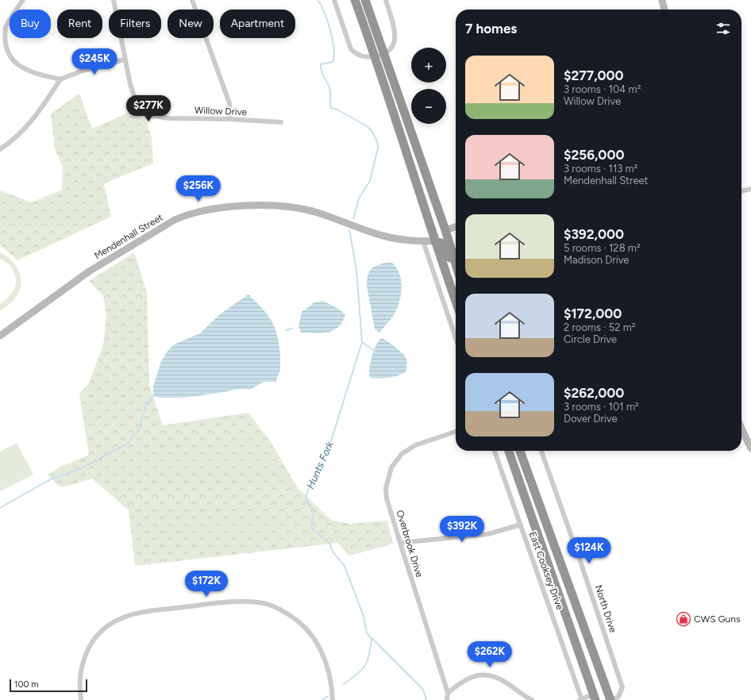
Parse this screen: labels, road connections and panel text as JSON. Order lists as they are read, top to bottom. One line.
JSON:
{"streets":{"street":["Willow Drive","Mendenhall Street","Overbrook Drive","East Cooksey Drive","North Drive"]},"water":["Hunts Fork"],"places":{"shop":["CWS Guns"]},"scale_bar":"100 m","page":{"chip":["Buy","Rent","Filters","New","Apartment"],"heading":"7 homes","map_buttons":["+","−"],"list":[{"name":"$277,000","note":"3 rooms · 104 m² · Willow Drive"},{"name":"$256,000","note":"3 rooms · 113 m² · Mendenhall Street"},{"name":"$392,000","note":"5 rooms · 128 m² · Madison Drive"},{"name":"$172,000","note":"2 rooms · 52 m² · Circle Drive"},{"name":"$262,000","note":"3 rooms · 101 m² · Dover Drive"}],"price":["$245K","$277K","$256K","$392K","$124K","$172K","$262K"],"scale":"100 m"}}
